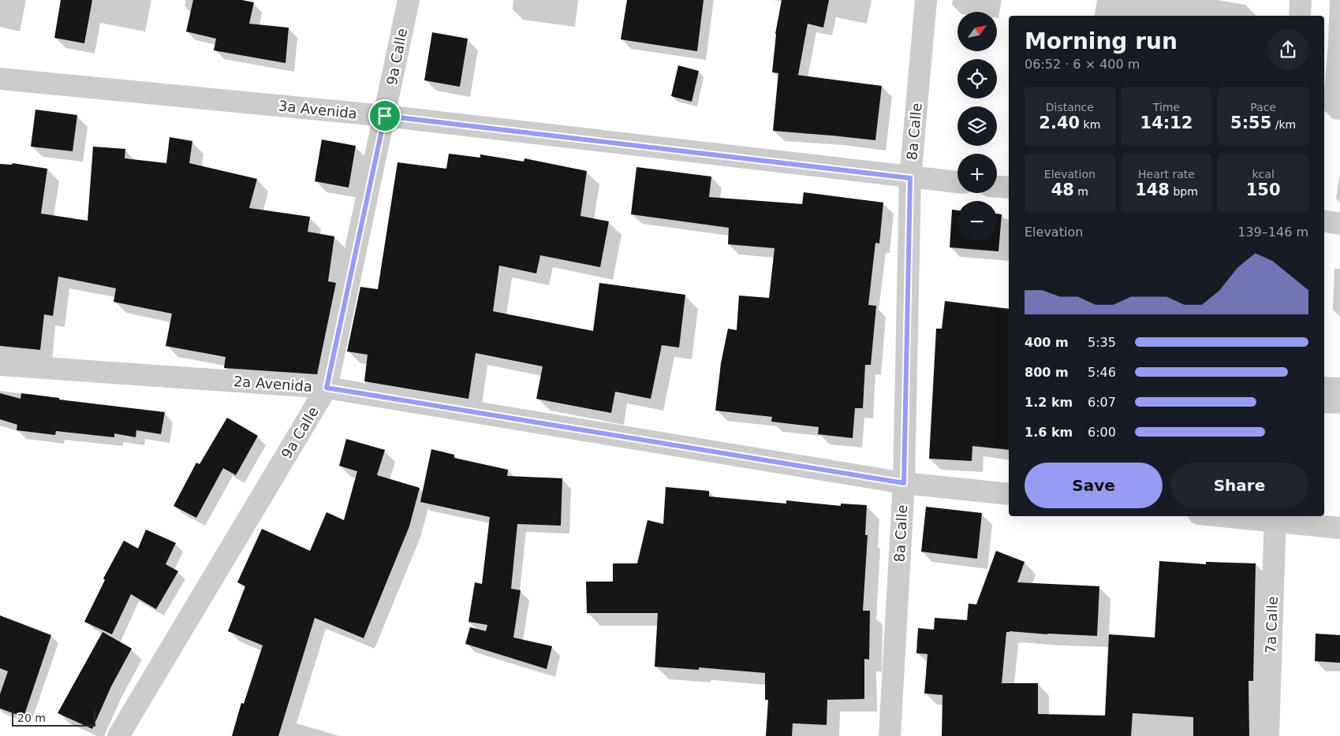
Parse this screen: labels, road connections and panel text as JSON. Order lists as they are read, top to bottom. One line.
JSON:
{"streets":{"street":["9a Calle","3a Avenida","8a Calle","2a Avenida","7a Calle"]},"crossings":[["9a Calle","3a Avenida"],["9a Calle","2a Avenida"],["3a Avenida","8a Calle"],["8a Calle","2a Avenida"]],"scale_bar":"20 m","north":"top right","page":{"map_buttons":["+","−"],"heading":["Morning run","06:52 · 6 × 400 m"],"stats":[["Distance","2.40 km"],["Time","14:12"],["Pace","5:55 /km"],["Elevation","48 m"],["Heart rate","148 bpm"],["kcal","150"]],"chart":["Elevation","139–146 m"],"list":[{"name":"400 m","note":"5:35"},{"name":"800 m","note":"5:46"},{"name":"1.2 km","note":"6:07"},{"name":"1.6 km","note":"6:00"}],"buttons":["Save","Share"],"scale":"20 m"}}
